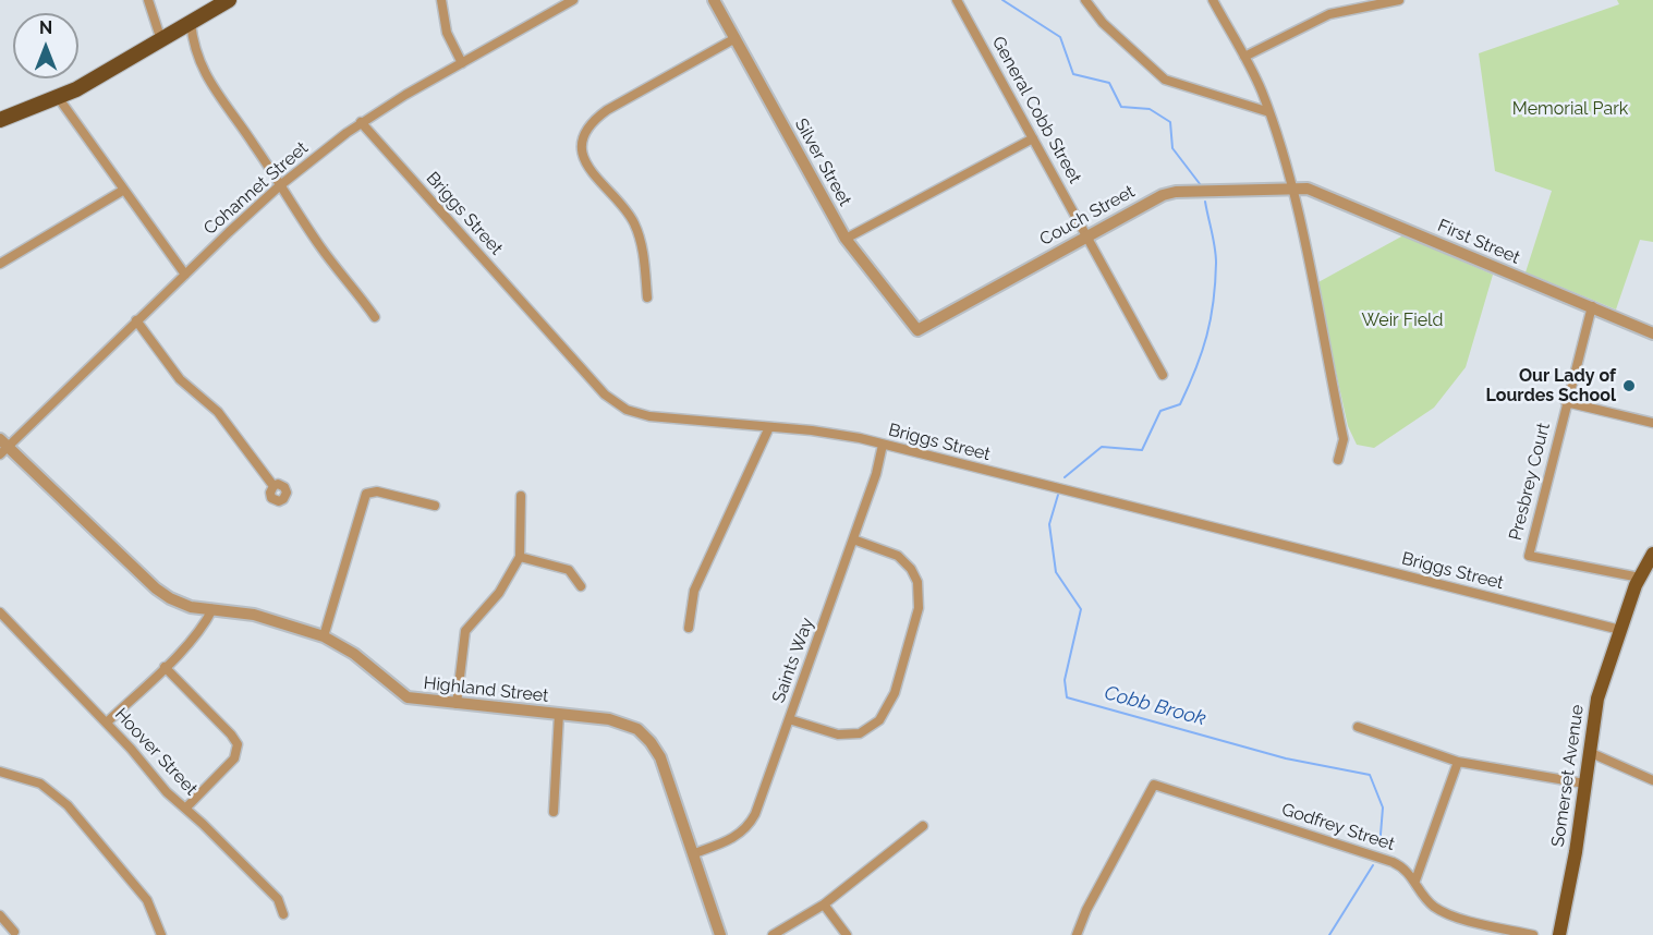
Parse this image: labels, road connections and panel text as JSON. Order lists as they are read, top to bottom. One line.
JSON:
{"streets":{"main road":["Somerset Avenue"],"street":["General Cobb Street","Silver Street","Cohannet Street","Briggs Street","Couch Street","First Street","Presbrey Court","Saints Way","Highland Street","Hoover Street","Godfrey Street"]},"crossings":[["General Cobb Street","Couch Street"],["Silver Street","Couch Street"],["Cohannet Street","Briggs Street"],["Cohannet Street","Highland Street"],["Briggs Street","Saints Way"],["Briggs Street","Somerset Avenue"],["Couch Street","First Street"],["First Street","Presbrey Court"],["Presbrey Court","Somerset Avenue"],["Saints Way","Highland Street"]],"water":["Cobb Brook"],"parks":["Memorial Park","Weir Field"],"places":["Our Lady of Lourdes School"],"north":"top"}
